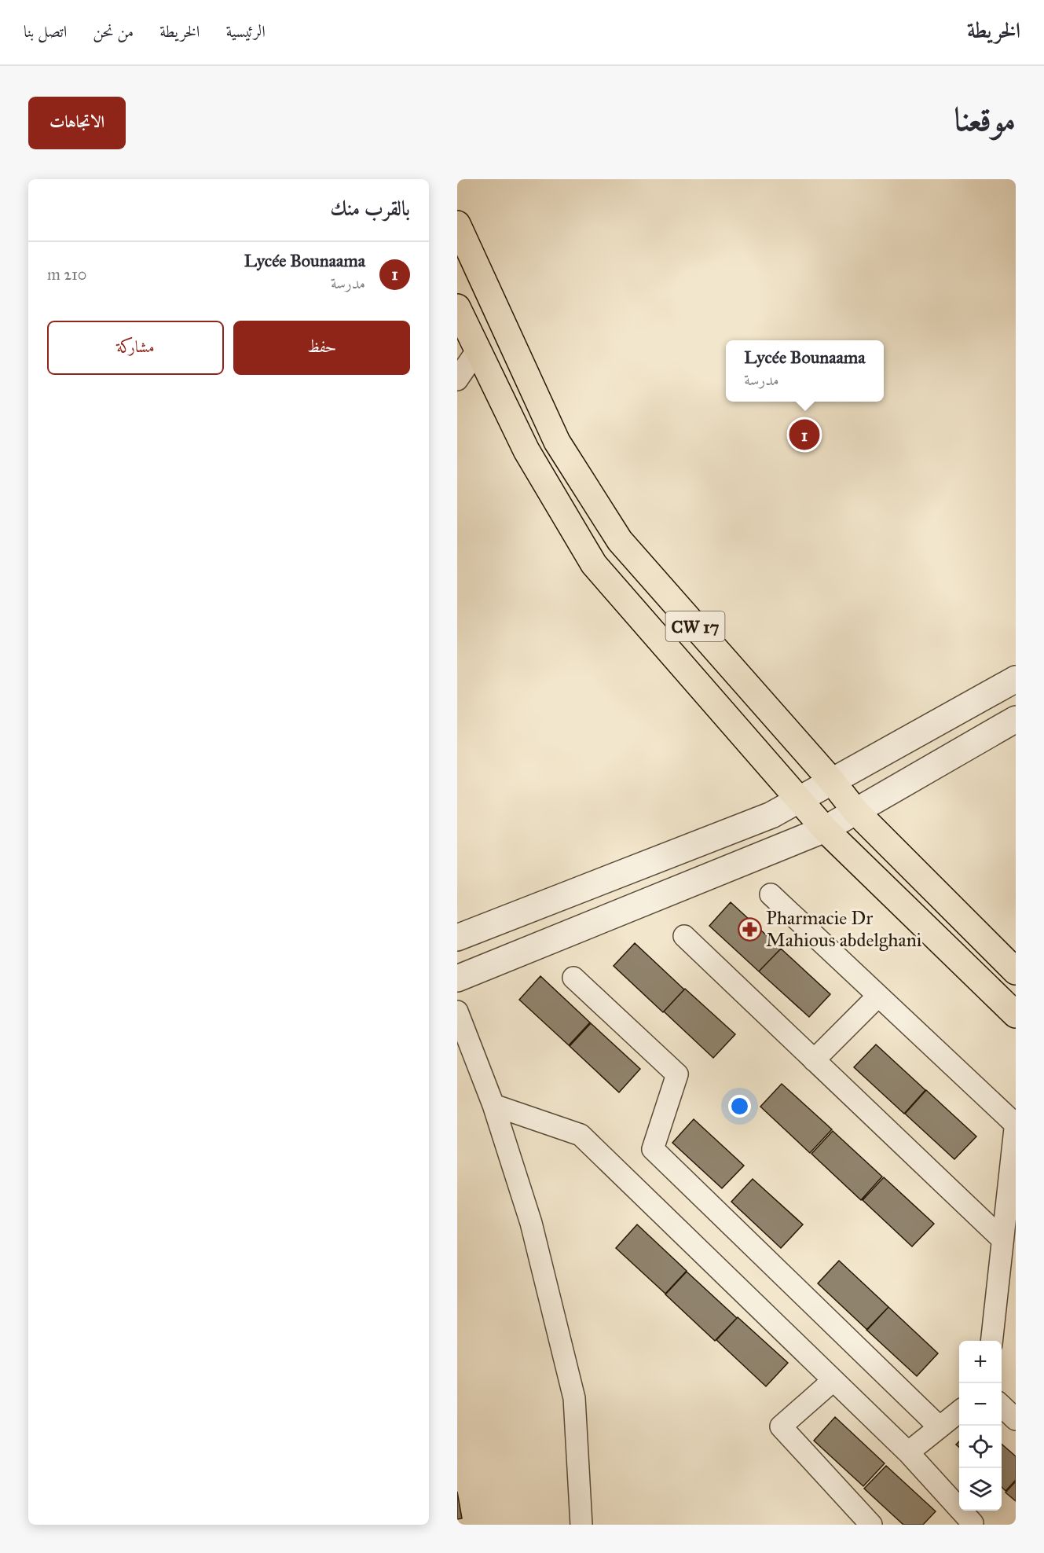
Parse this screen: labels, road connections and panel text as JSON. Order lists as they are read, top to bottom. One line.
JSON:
{"streets":{"main road":["CW 17"]},"places":{"pharmacy":["Pharmacie Dr Mahious abdelghani"]},"page":{"header":"الخريطة","nav":["الرئيسية","الخريطة","من نحن","اتصل بنا"],"title":"موقعنا","buttons":["الاتجاهات",["حفظ","مشاركة"]],"heading":"بالقرب منك","list":[{"mark":"1","name":"Lycée Bounaama","note":"مدرسة","value":"210 m"}],"popup":["Lycée Bounaama","مدرسة"],"pins":"1","map_buttons":["+","−"]}}
